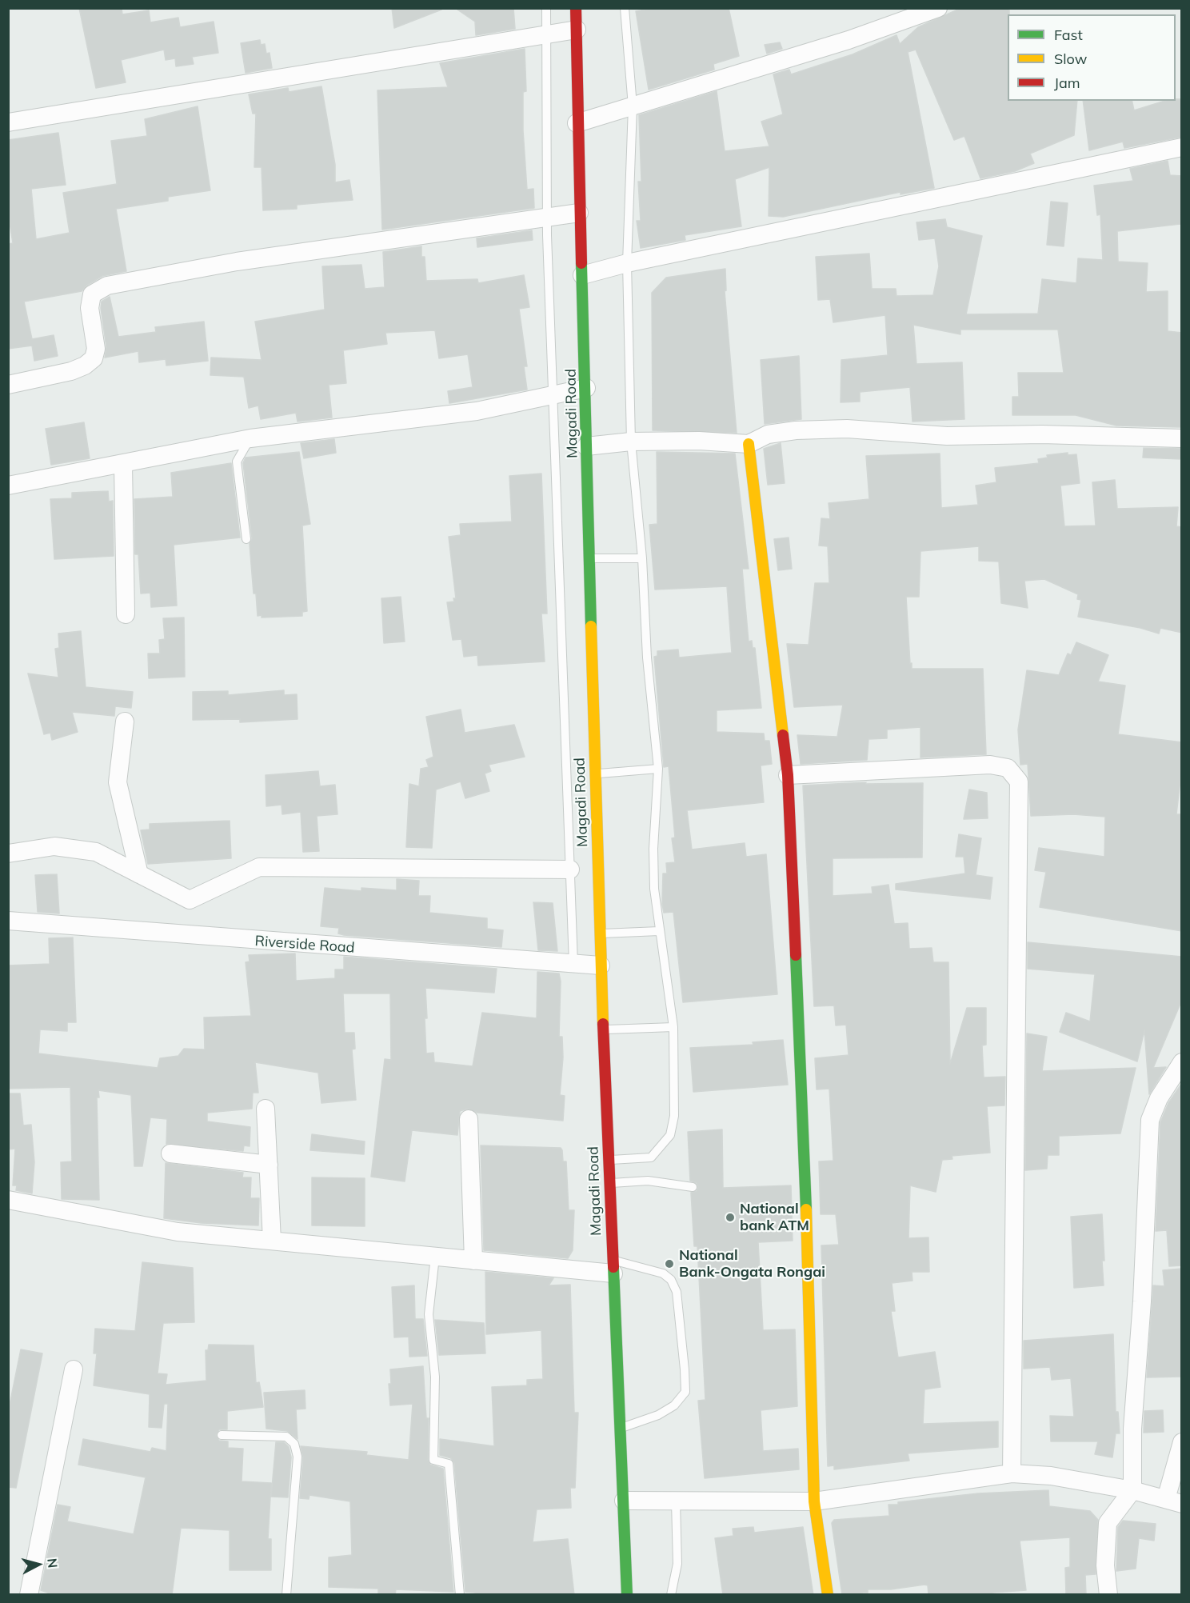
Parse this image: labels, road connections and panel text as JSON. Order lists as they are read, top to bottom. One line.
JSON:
{"streets":{"main road":["Magadi Road"],"street":["Riverside Road"]},"crossings":[["Magadi Road","Riverside Road"]],"places":["National bank ATM","National Bank-Ongata Rongai"],"legend":["Fast","Slow","Jam"],"north":"right"}
